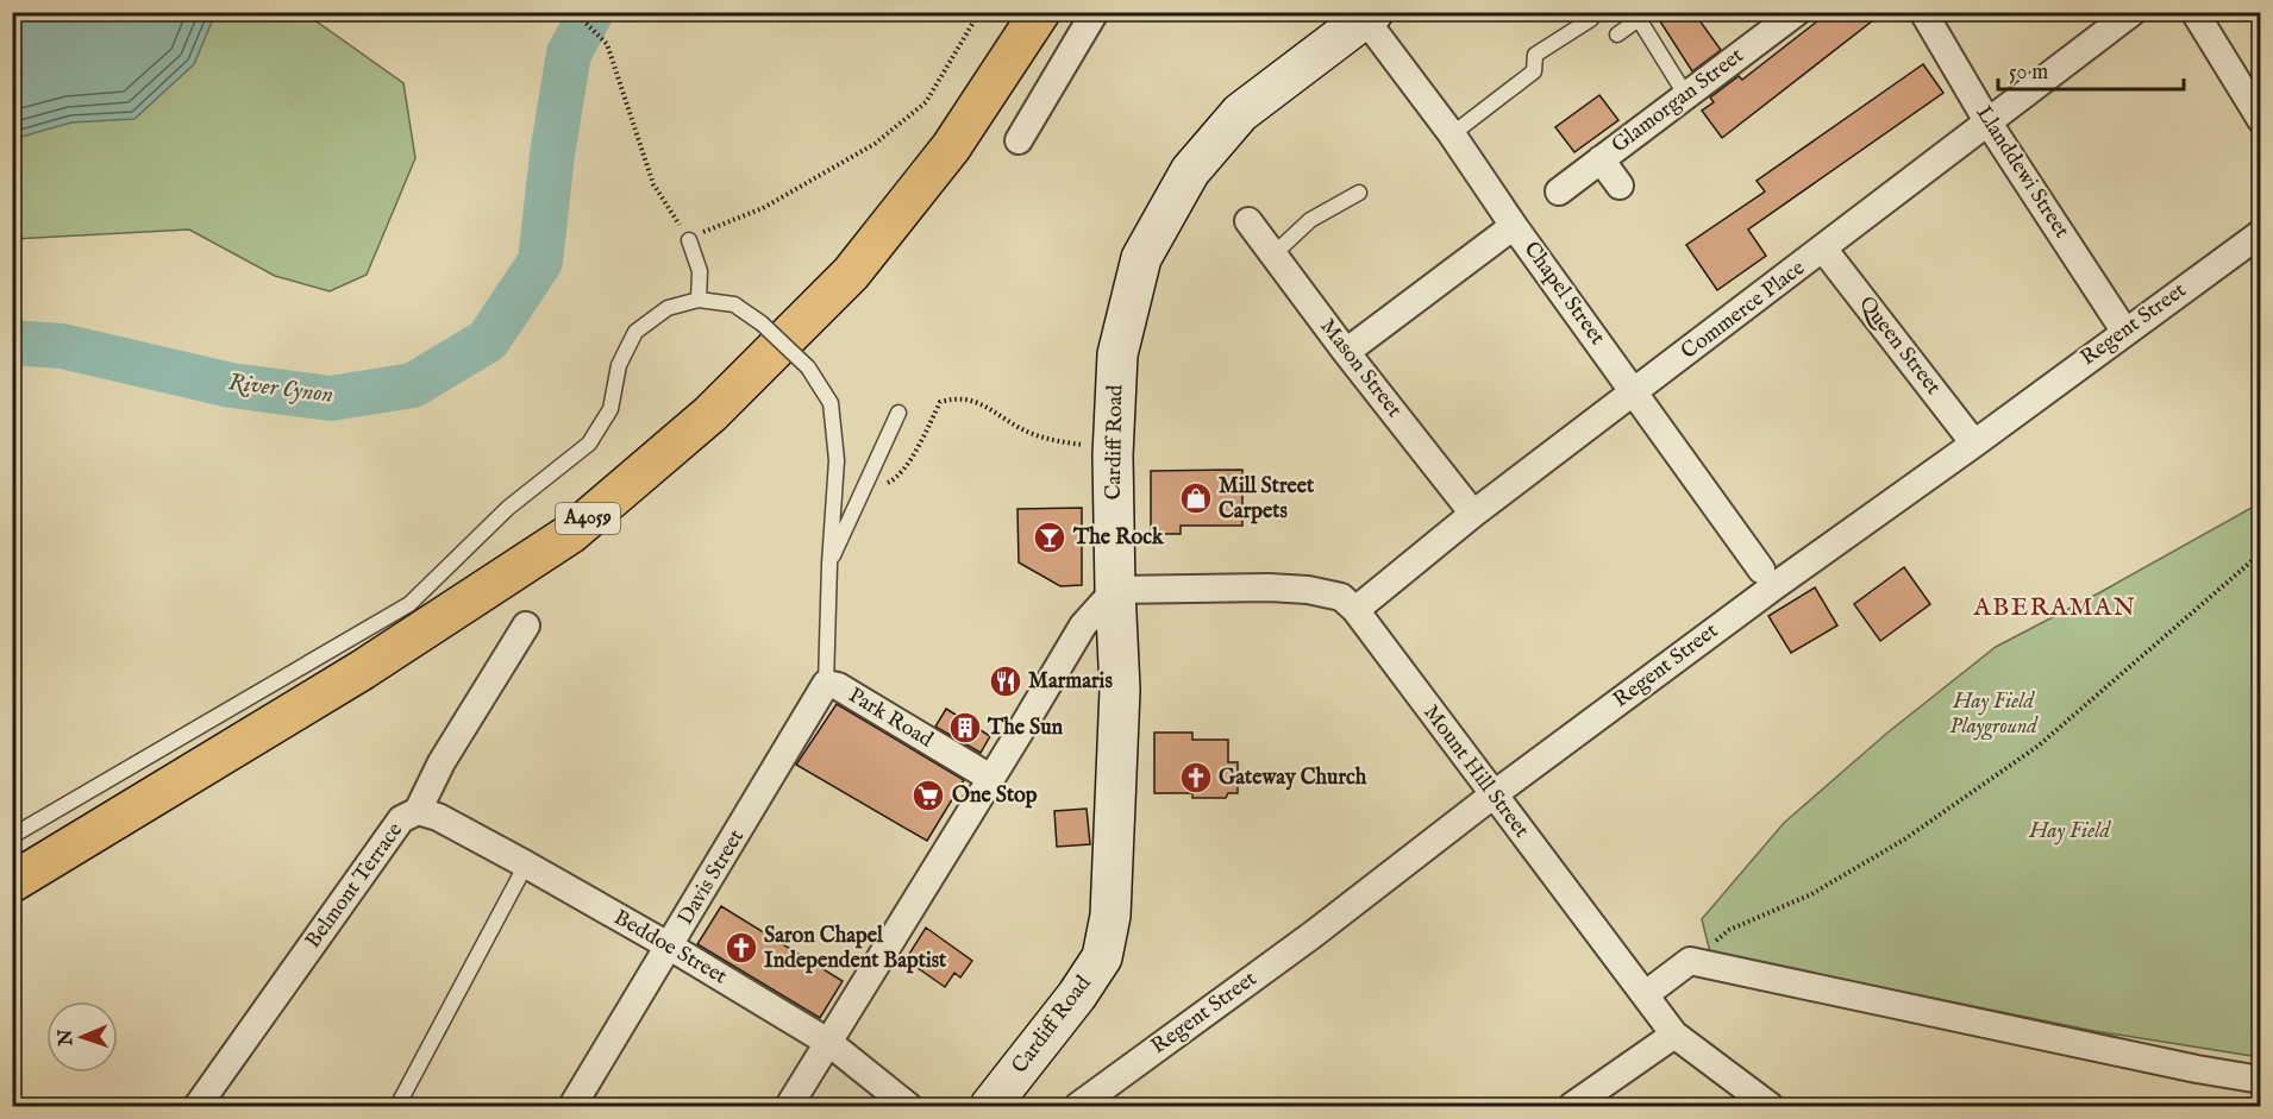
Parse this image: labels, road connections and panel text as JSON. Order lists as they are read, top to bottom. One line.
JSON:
{"streets":{"main road":["Cardiff Road","A4059"],"street":["Glamorgan Street","Llanddewi Street","Chapel Street","Commerce Place","Regent Street","Queen Street","Mason Street","Park Road","Mount Hill Street","Davis Street","Belmont Terrace","Beddoe Street"]},"crossings":[["Llanddewi Street","Commerce Place"],["Llanddewi Street","Regent Street"],["Chapel Street","Commerce Place"],["Chapel Street","Cardiff Road"],["Commerce Place","Queen Street"],["Commerce Place","Mason Street"],["Commerce Place","Mount Hill Street"],["Regent Street","Queen Street"],["Regent Street","Mount Hill Street"],["Cardiff Road","Mount Hill Street"],["Park Road","Davis Street"],["Davis Street","Beddoe Street"],["Belmont Terrace","Beddoe Street"]],"districts":["ABERAMAN"],"water":["River Cynon"],"parks":["Hay Field Playground","Hay Field"],"places":{"shop":["Mill Street Carpets"],"bar":["The Rock"],"restaurant":["Marmaris"],"building":["The Sun"],"church":["Gateway Church","Saron Chapel Independent Baptist"],"supermarket":["One Stop"]},"scale_bar":"50 m","north":"left"}
